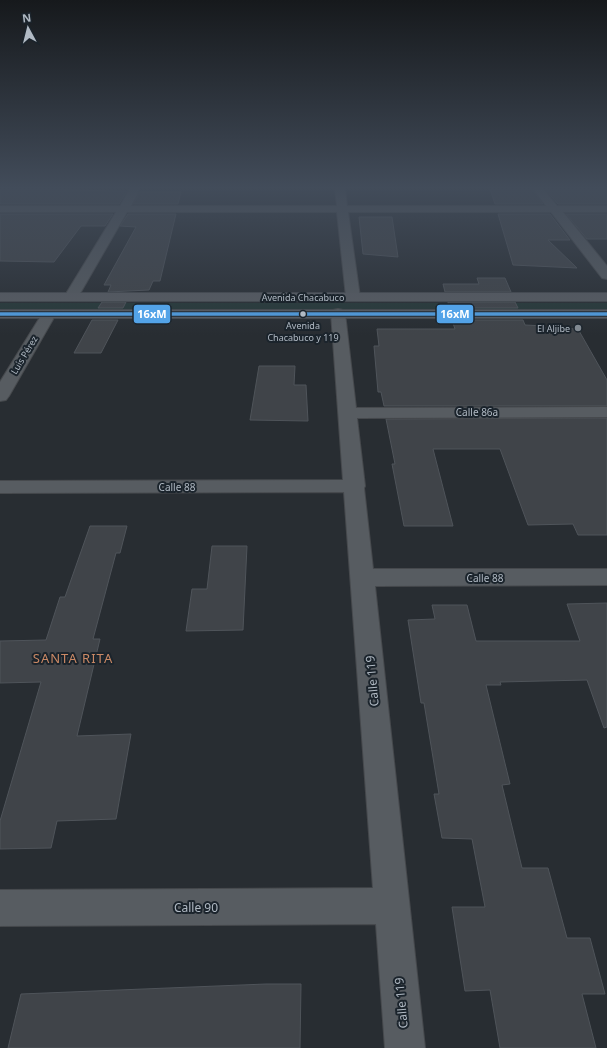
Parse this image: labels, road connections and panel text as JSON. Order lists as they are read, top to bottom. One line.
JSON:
{"streets":{"main road":["Avenida Chacabuco"],"street":["Luis Pérez","Calle 86a","Calle 88","Calle 119","Calle 90"]},"crossings":[["Avenida Chacabuco","Luis Pérez"],["Avenida Chacabuco","Calle 119"],["Calle 86a","Calle 119"],["Calle 88","Calle 119"],["Calle 119","Calle 90"]],"districts":["SANTA RITA"],"places":["Avenida Chacabuco y 119","El Aljibe"],"lines":["transit line 16xM"],"north":"top"}
